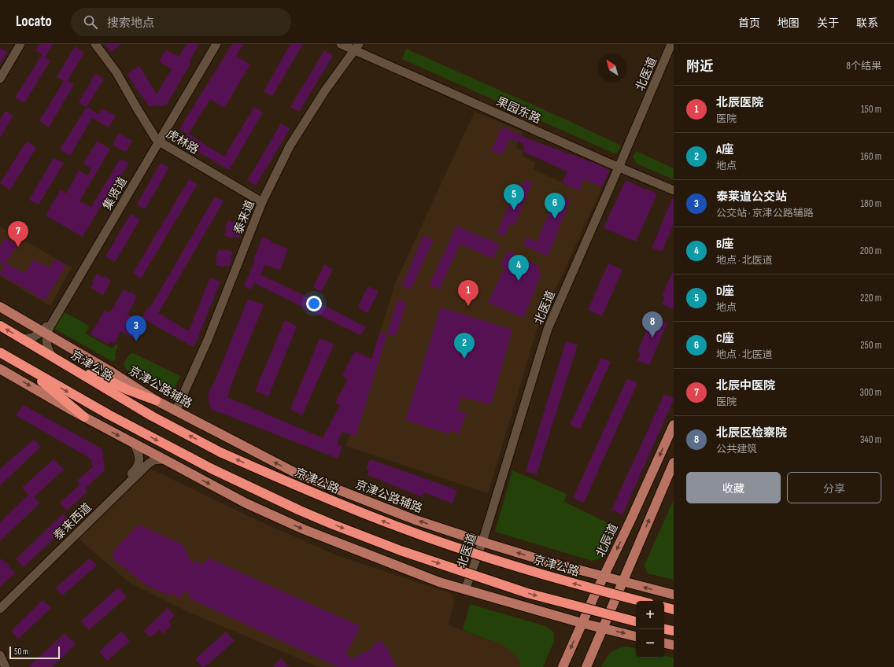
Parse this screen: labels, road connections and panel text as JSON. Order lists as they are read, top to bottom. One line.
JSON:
{"streets":{"highway":["京津公路"],"main road":["京津公路辅路","北辰道"],"street":["北医道","果园东路","虎林路","集贤道","泰来道","泰来西道"]},"crossings":[["北医道","果园东路"],["北医道","京津公路辅路"],["果园东路","泰来道"],["虎林路","集贤道"],["虎林路","泰来道"],["集贤道","京津公路"],["集贤道","京津公路辅路"],["泰来道","京津公路辅路"],["京津公路辅路","北辰道"]],"scale_bar":"50 m","north":"top left","page":{"header":"Locato","search":"搜索地点","nav":["首页","地图","关于","联系"],"heading":["附近","8个结果"],"list":[{"mark":"1","name":"北辰医院","note":"医院","value":"150 m"},{"mark":"2","name":"A座","note":"地点","value":"160 m"},{"mark":"3","name":"泰莱道公交站","note":"公交站 · 京津公路辅路","value":"180 m"},{"mark":"4","name":"B座","note":"地点 · 北医道","value":"200 m"},{"mark":"5","name":"D座","note":"地点","value":"220 m"},{"mark":"6","name":"C座","note":"地点 · 北医道","value":"250 m"},{"mark":"7","name":"北辰中医院","note":"医院","value":"300 m"},{"mark":"8","name":"北辰区检察院","note":"公共建筑","value":"340 m"}],"pins":["5","6","7","4","1","8","3","2"],"buttons":["收藏","分享"],"map_buttons":["+","−"],"scale":"50 m"}}
